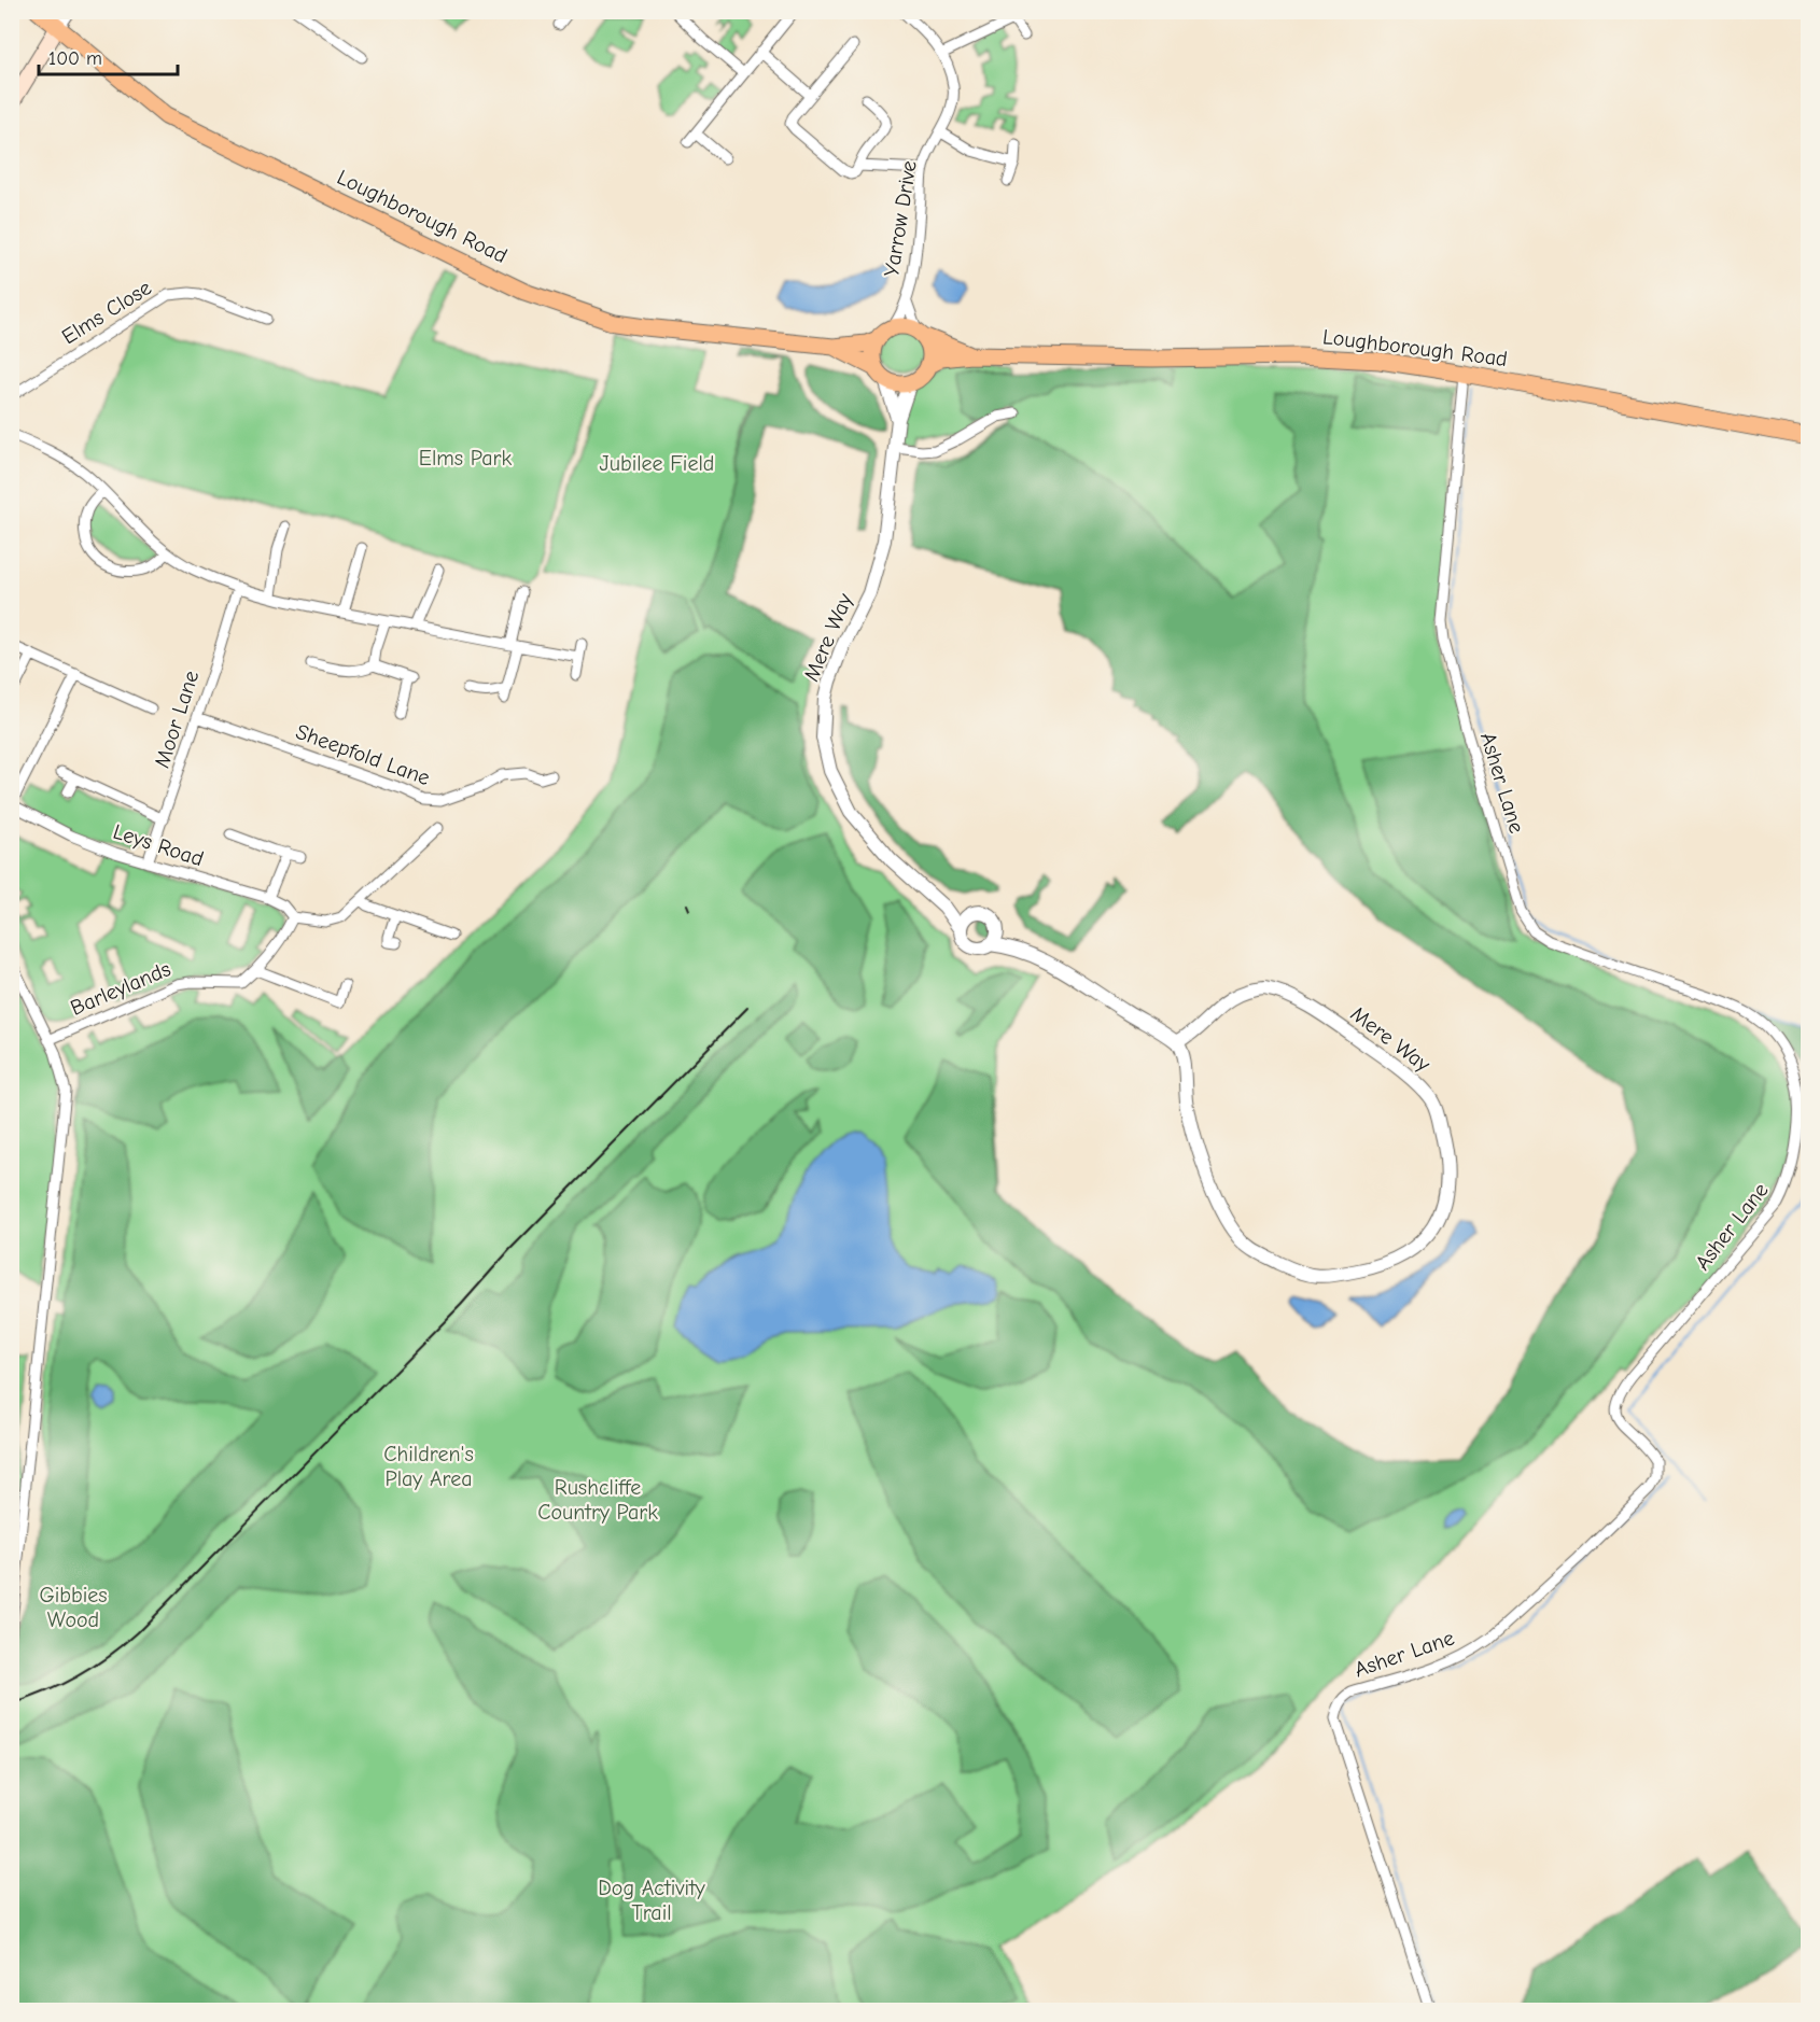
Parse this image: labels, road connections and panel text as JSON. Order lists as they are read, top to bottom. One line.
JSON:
{"streets":{"main road":["Loughborough Road"],"street":["Yarrow Drive","Elms Close","Mere Way","Moor Lane","Sheepfold Lane","Asher Lane","Leys Road","Barleylands"]},"crossings":[["Loughborough Road","Mere Way"],["Loughborough Road","Asher Lane"],["Moor Lane","Sheepfold Lane"],["Moor Lane","Leys Road"],["Leys Road","Barleylands"]],"parks":["Elms Park","Jubilee Field","Children's Play Area","Rushcliffe Country Park","Gibbies Wood","Dog Activity Trail"],"scale_bar":"100 m"}
